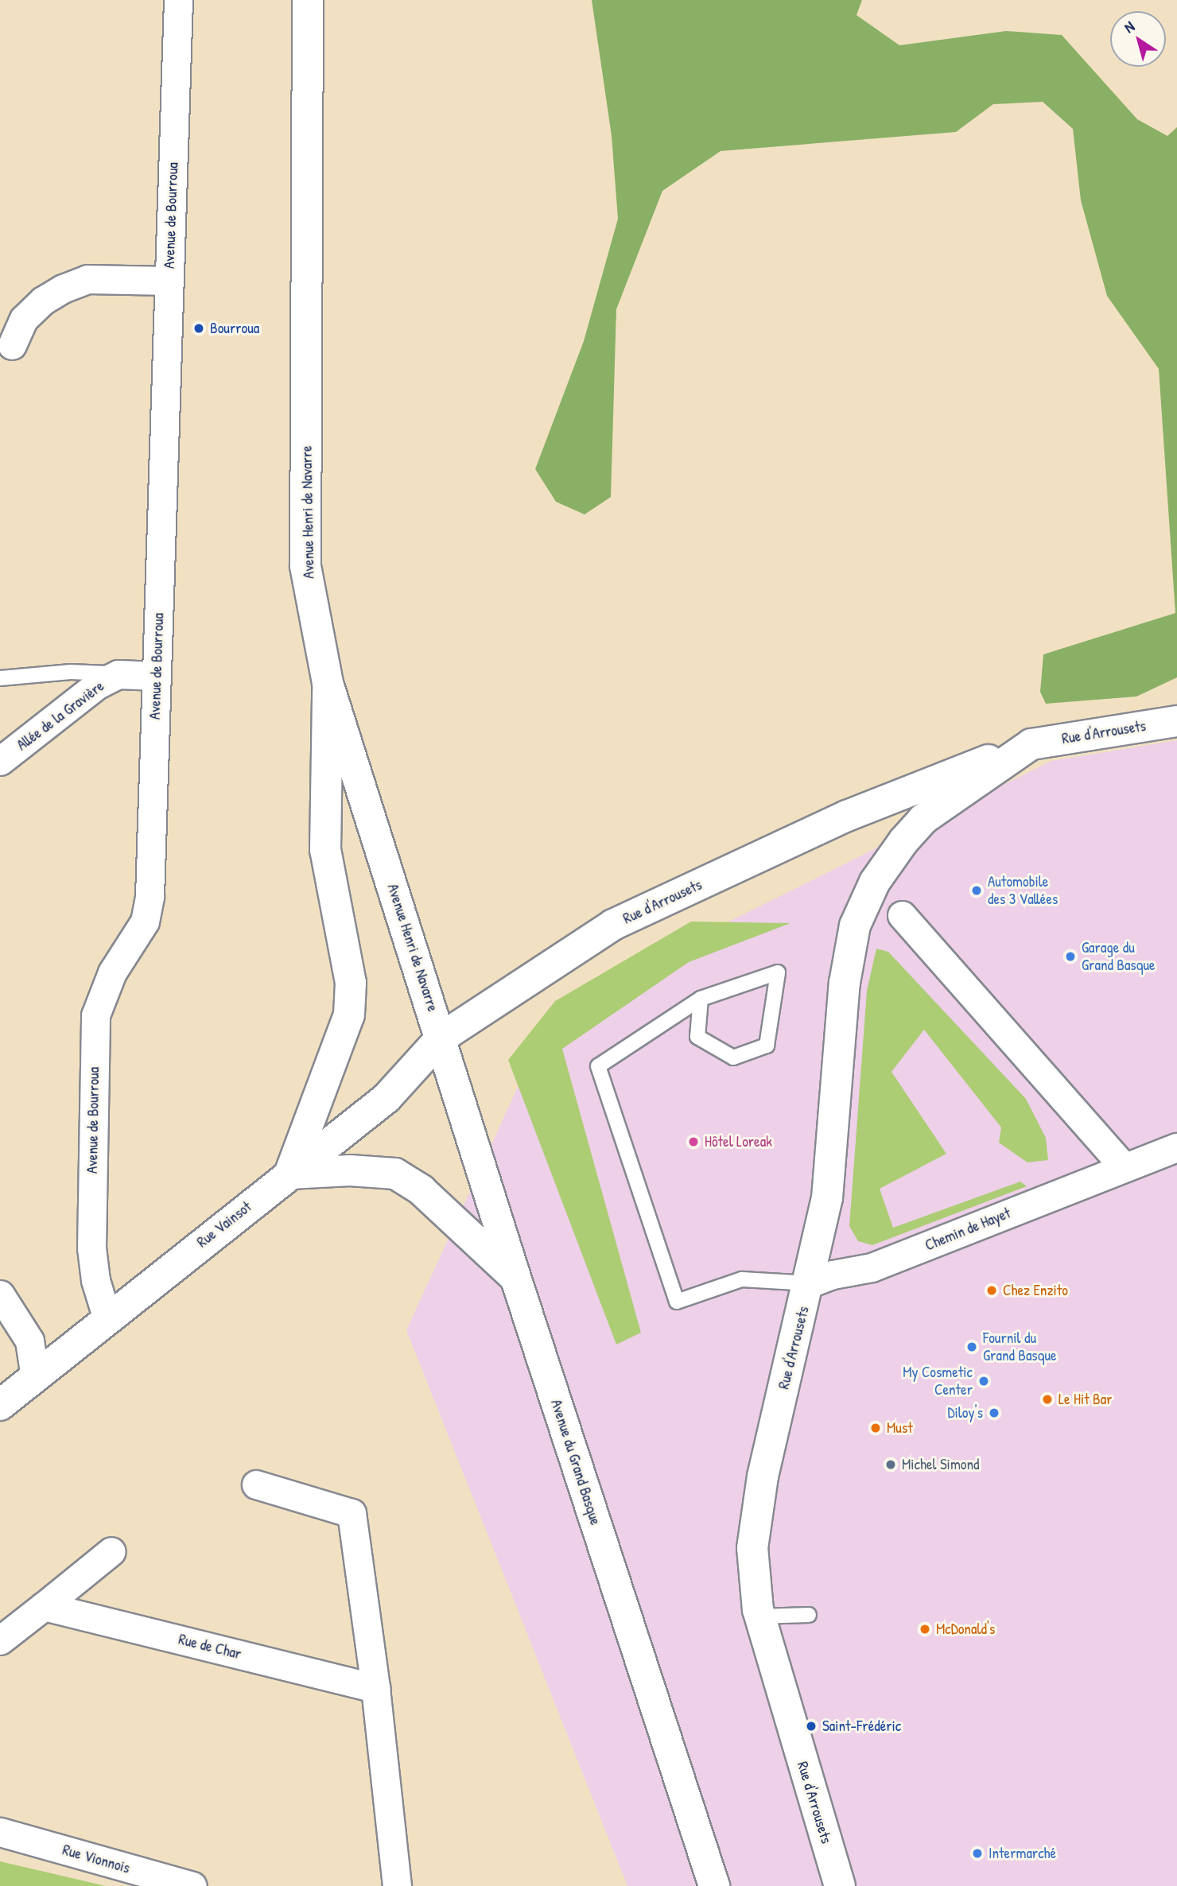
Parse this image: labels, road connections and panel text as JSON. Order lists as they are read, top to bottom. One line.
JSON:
{"streets":{"main road":["Avenue Henri de Navarre","Rue d'Arrousets","Rue Vainsot","Avenue du Grand Basque"],"street":["Avenue de Bourroua","Allée de la Gravière","Chemin de Hayet","Rue de Char","Rue Vionnois"]},"crossings":[["Avenue de Bourroua","Allée de la Gravière"],["Avenue de Bourroua","Rue Vainsot"],["Avenue Henri de Navarre","Rue d'Arrousets"],["Avenue Henri de Navarre","Rue Vainsot"],["Avenue Henri de Navarre","Avenue du Grand Basque"],["Rue d'Arrousets","Rue Vainsot"],["Rue d'Arrousets","Chemin de Hayet"],["Rue d'Arrousets","Avenue du Grand Basque"],["Rue Vainsot","Avenue du Grand Basque"]],"places":["Bourroua","Automobile des 3 Vallées","Garage du Grand Basque","Hôtel Loreak","Chez Enzito","Fournil du Grand Basque","My Cosmetic Center","Le Hit Bar","Diloy's","Must","Michel Simond","McDonald's","Saint-Frédéric","Intermarché"],"north":"top left"}
